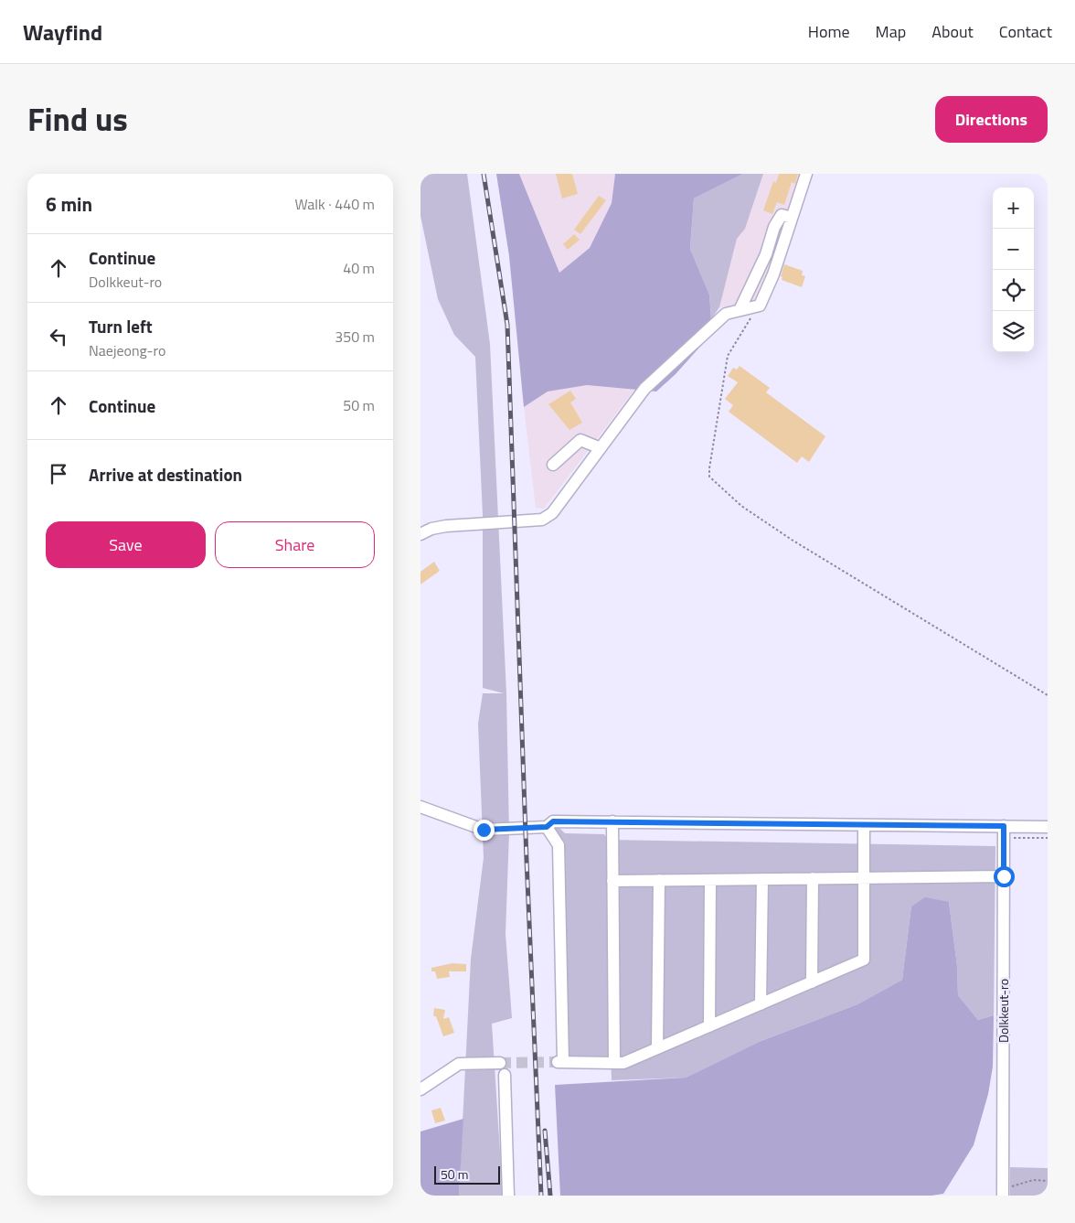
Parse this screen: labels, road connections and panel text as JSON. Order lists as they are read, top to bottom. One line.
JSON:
{"streets":{"street":["Dolkkeut-ro"]},"scale_bar":"50 m","page":{"header":"Wayfind","nav":["Home","Map","About","Contact"],"title":"Find us","buttons":["Directions",["Save","Share"]],"heading":["6 min","Walk · 440 m"],"map_buttons":["+","−"],"list":[["Continue","Dolkkeut-ro","40 m"],["Turn left","Naejeong-ro","350 m"],["Continue","50 m"],"Arrive at destination"],"scale":"50 m"}}
